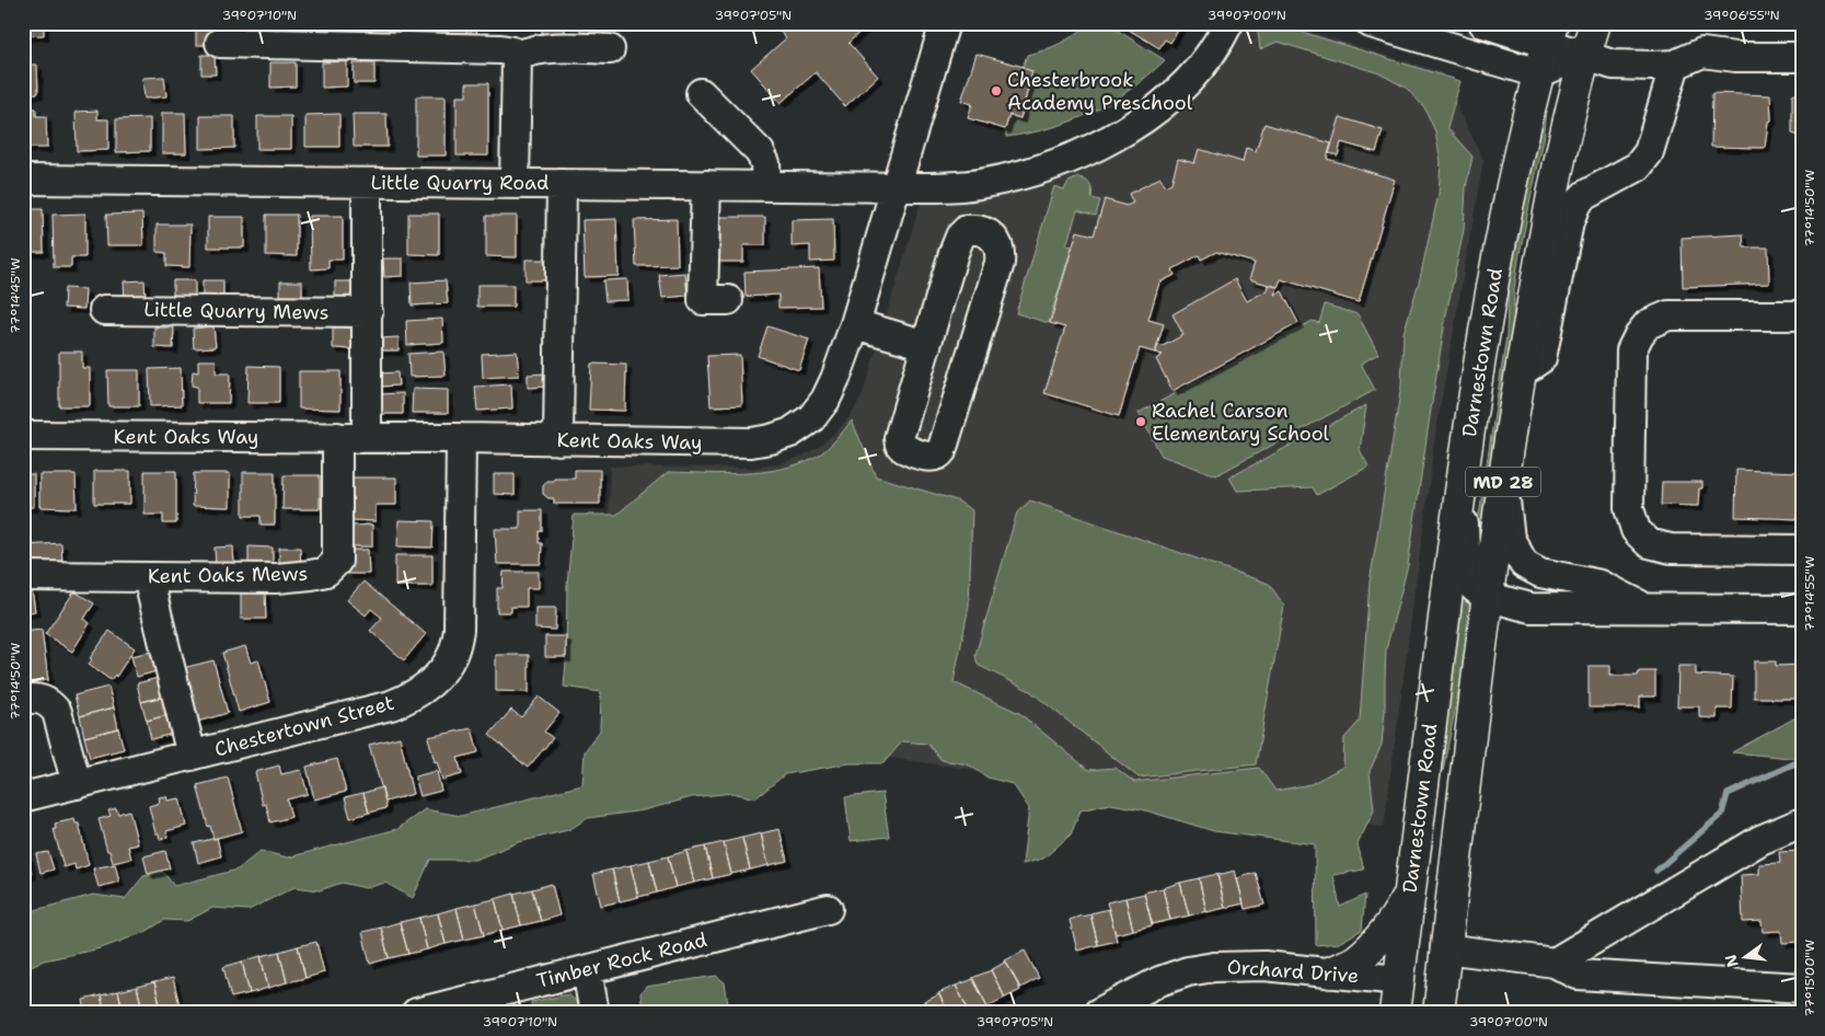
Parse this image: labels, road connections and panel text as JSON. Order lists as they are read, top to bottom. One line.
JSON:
{"streets":{"main road":["Darnestown Road","MD 28"],"street":["Little Quarry Road","Little Quarry Mews","Kent Oaks Way","Kent Oaks Mews","Chestertown Street","Timber Rock Road","Orchard Drive"]},"crossings":[["Little Quarry Road","Kent Oaks Way"],["Darnestown Road","Orchard Drive"],["Kent Oaks Way","Kent Oaks Mews"],["Kent Oaks Way","Chestertown Street"]],"places":["Chesterbrook Academy Preschool","Rachel Carson Elementary School"],"north":"left","coordinates":["39°07'10\"N","39°07'05\"N","39°07'00\"N","39°06'55\"N","77°14'50\"W","77°14'45\"W","77°14'55\"W","77°15'00\"W"]}
